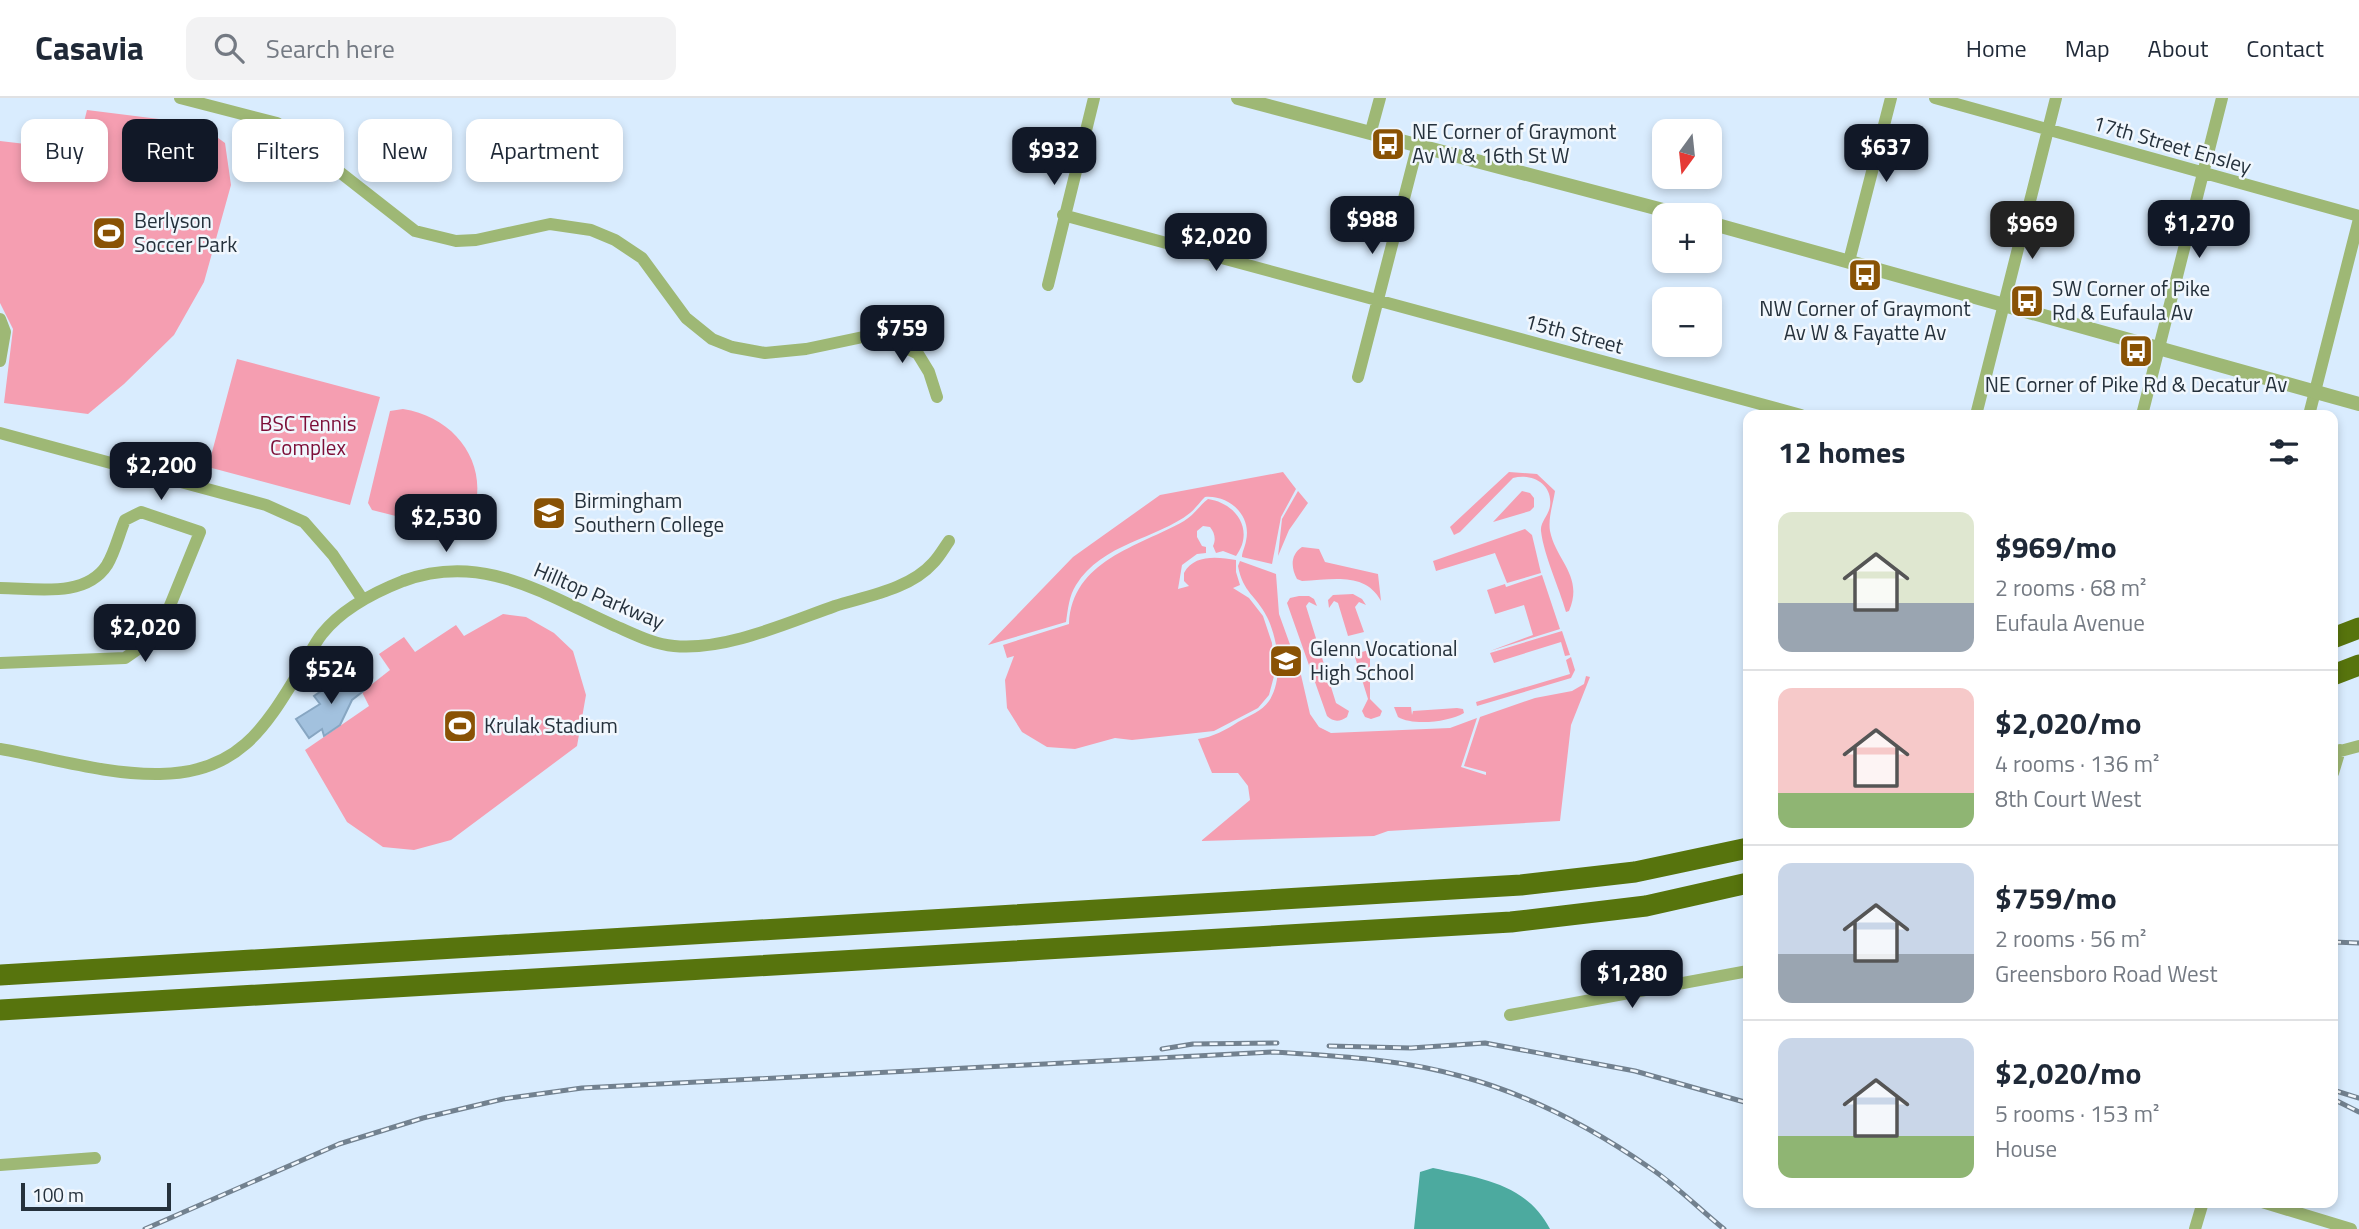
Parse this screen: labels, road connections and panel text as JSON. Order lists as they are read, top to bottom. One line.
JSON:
{"streets":{"street":["17th Street Ensley","15th Street","Hilltop Parkway"]},"parks":["BSC Tennis Complex"],"places":{"bus stop":["NE Corner of Graymont Av W & 16th St W","NW Corner of Graymont Av W & Fayatte Av","SW Corner of Pike Rd & Eufaula Av","NE Corner of Pike Rd & Decatur Av"],"sports":["Berlyson Soccer Park","Krulak Stadium"],"school or university":["Birmingham Southern College","Glenn Vocational High School"]},"scale_bar":"100 m","north":"bottom","page":{"header":"Casavia","search":"Search here","nav":["Home","Map","About","Contact"],"map_buttons":["+","−"],"chip":["Buy","Rent","Filters","New","Apartment"],"price":["$637","$932","$988","$1,270","$969","$2,020","$759","$2,200","$2,530","$2,020","$524","$1,280"],"heading":"12 homes","list":[{"name":"$969/mo","note":"2 rooms · 68 m² · Eufaula Avenue"},{"name":"$2,020/mo","note":"4 rooms · 136 m² · 8th Court West"},{"name":"$759/mo","note":"2 rooms · 56 m² · Greensboro Road West"},{"name":"$2,020/mo","note":"5 rooms · 153 m² · House"}],"scale":"100 m"}}
